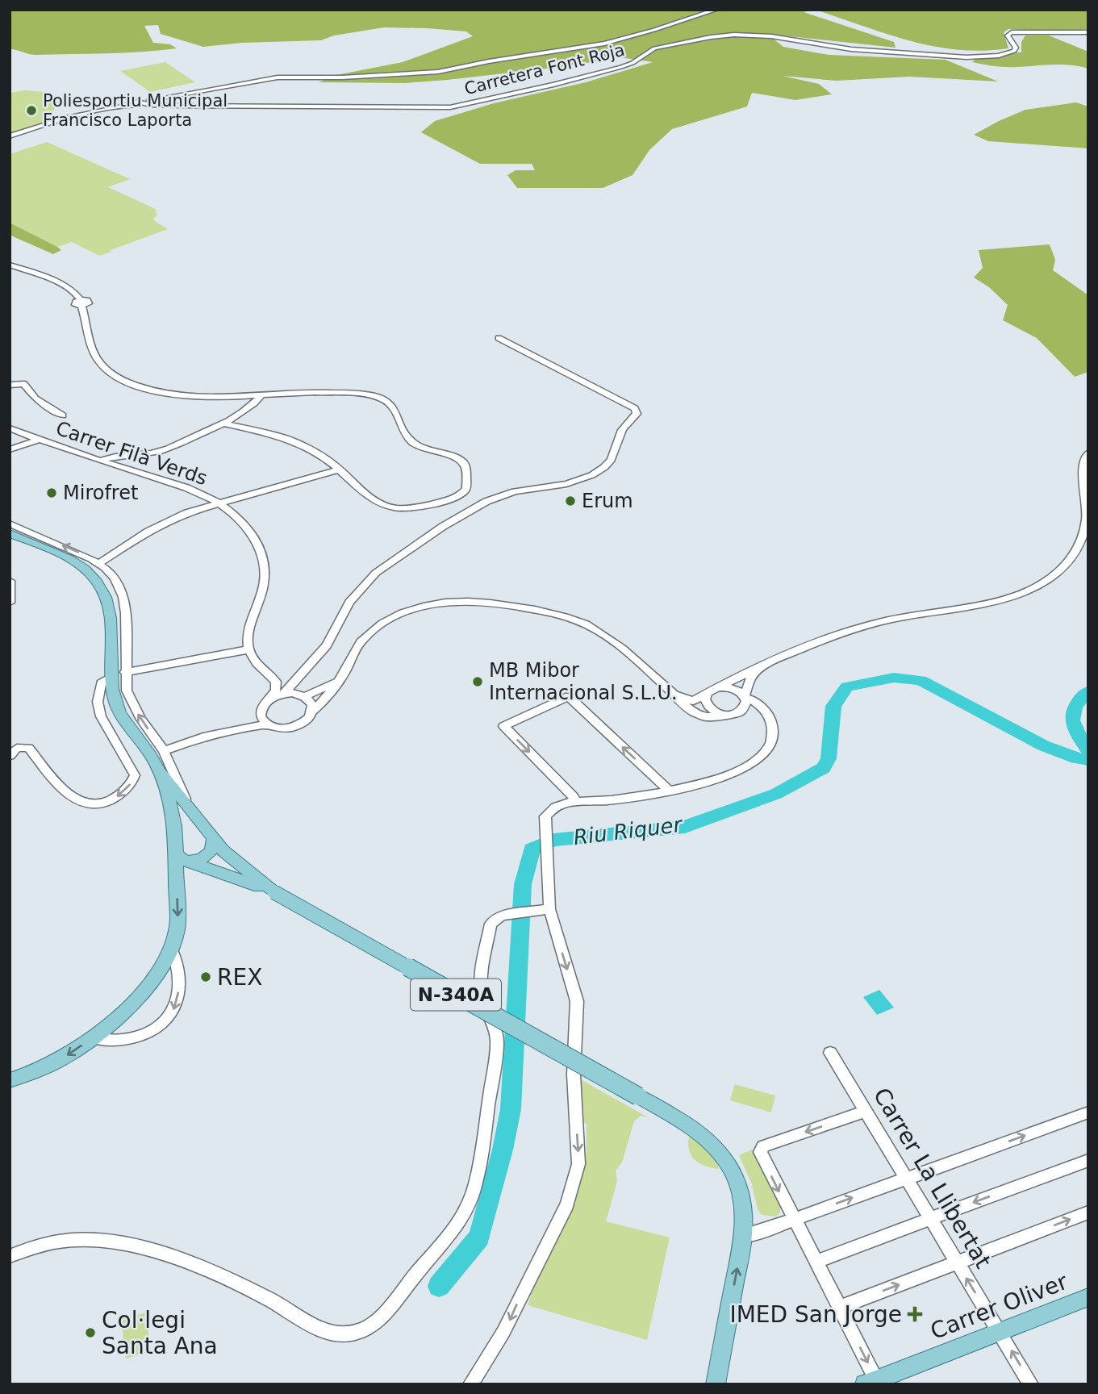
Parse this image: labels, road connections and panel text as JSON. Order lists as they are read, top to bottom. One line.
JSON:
{"streets":{"main road":["N-340A","Carrer Oliver"],"street":["Carretera Font Roja","Carrer Filà Verds","Carrer La Llibertat"]},"crossings":[["Carrer La Llibertat","Carrer Oliver"]],"one_way":["Carrer La Llibertat"],"water":["Riu Riquer"],"places":{"other":["Poliesportiu Municipal Francisco Laporta","Mirofret","Erum","MB Mibor Internacional S.L.U.","REX","Col·legi Santa Ana"],"health":["IMED San Jorge"]}}
